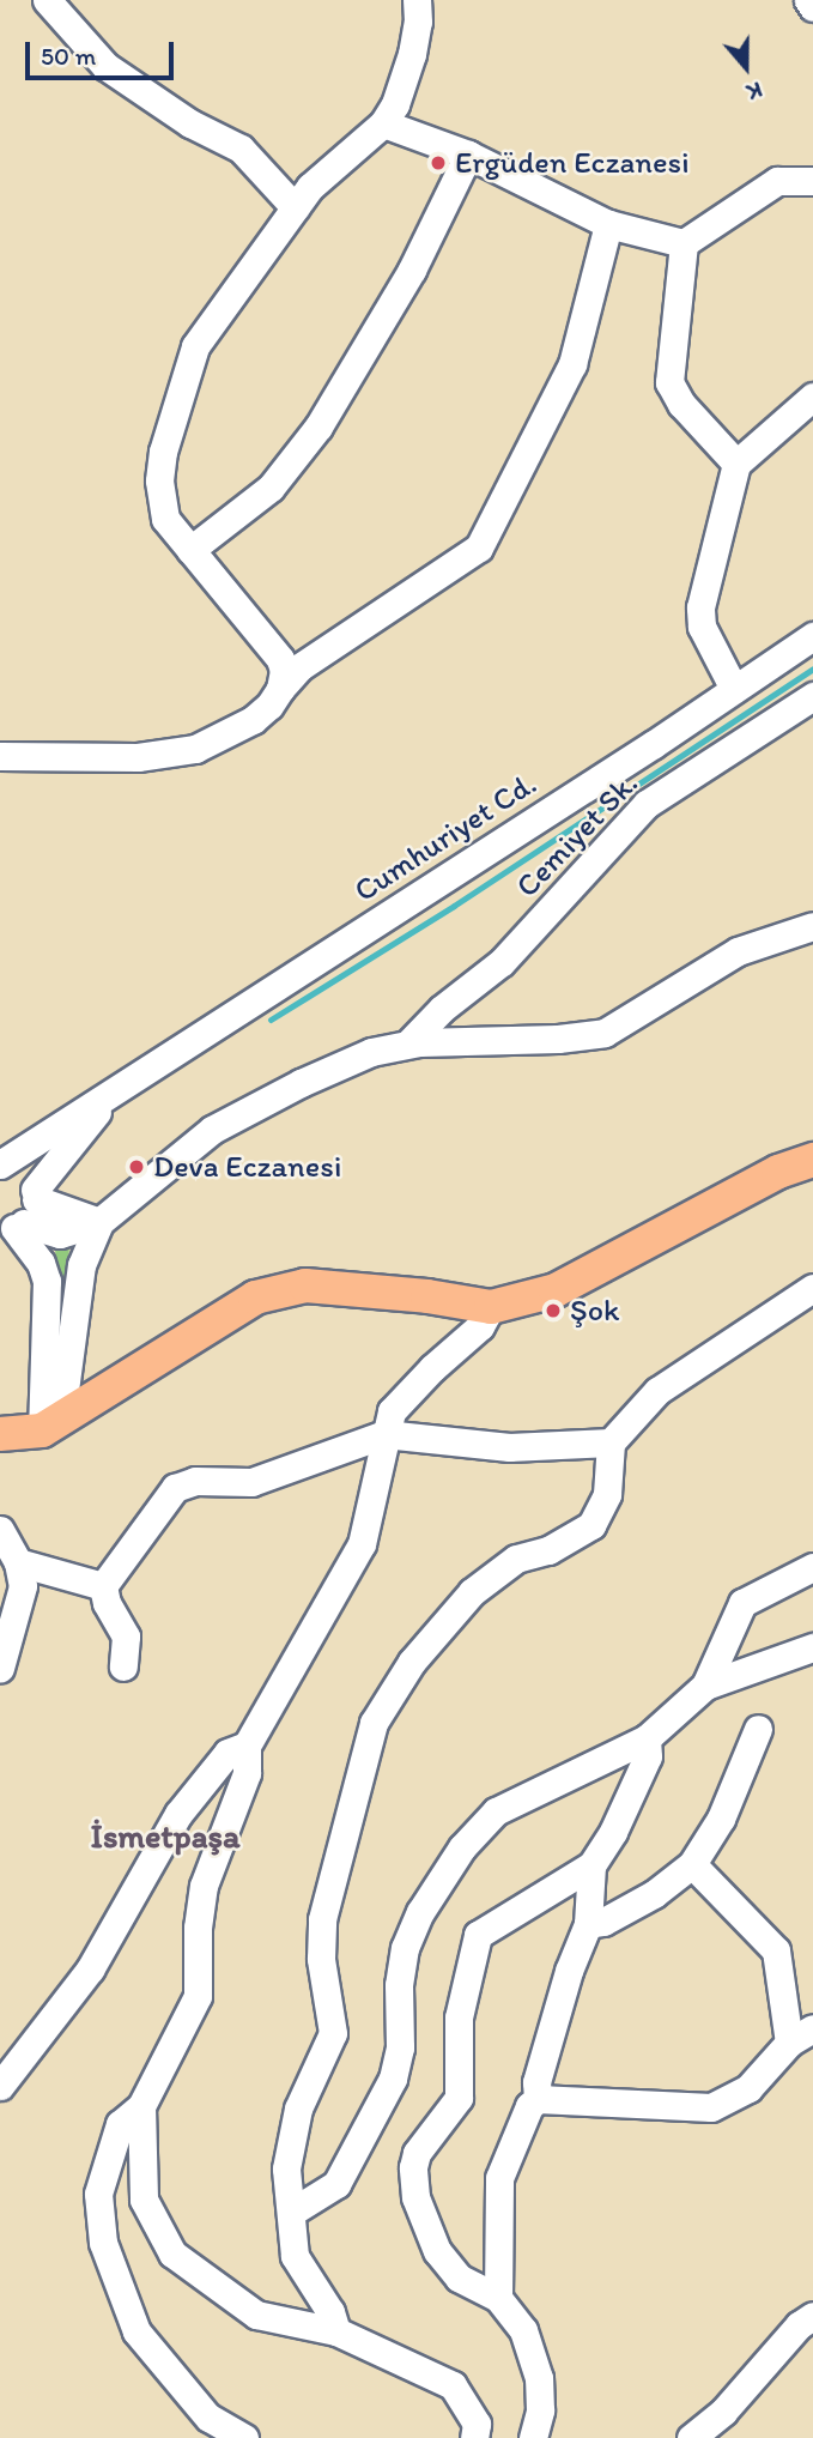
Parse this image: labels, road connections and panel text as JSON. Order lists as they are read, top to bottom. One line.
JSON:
{"streets":{"street":["Cemiyet Sk.","Cumhuriyet Cd."]},"districts":["İsmetpaşa"],"places":["Ergüden Eczanesi","Deva Eczanesi","Şok"],"scale_bar":"50 m","north":"bottom"}
